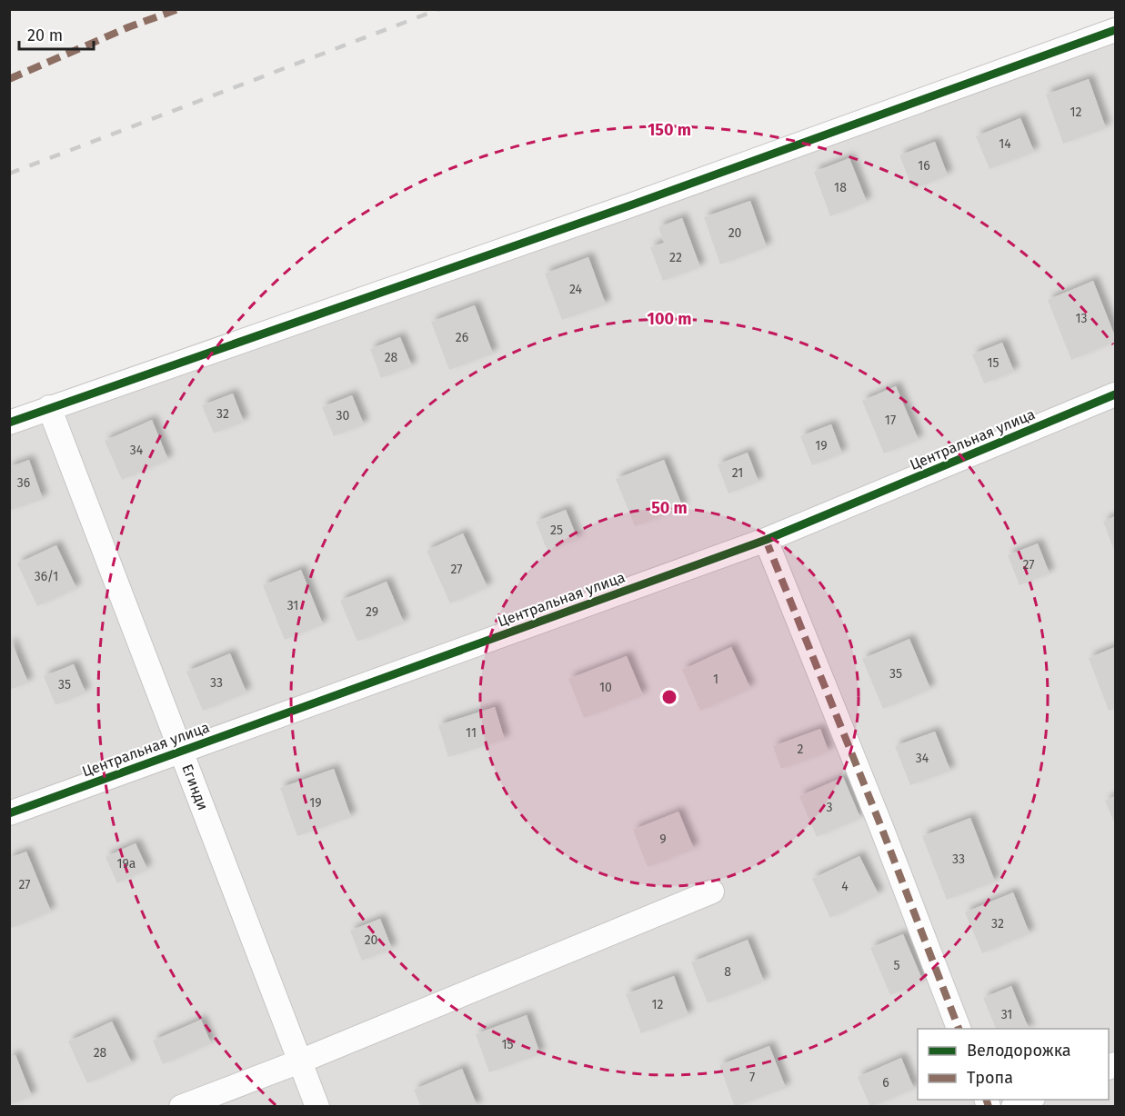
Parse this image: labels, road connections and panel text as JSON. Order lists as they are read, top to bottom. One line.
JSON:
{"streets":{"street":["Центральная улица","Егинди"]},"crossings":[["Центральная улица","Егинди"]],"house_numbers":["12","14","16","18","20","22","24","13","26","28","15","32","30","17","19","34","21","36","25","27","27","36/1","31","29","35","1","33","35","10","11","2","34","19","3","9","33","19а","27","4","32","20","5","8","12","31","15","28","7","6"],"legend":["Велодорожка","Тропа"],"scale_bar":"20 m","rings":["150 m","100 m","50 m"]}
